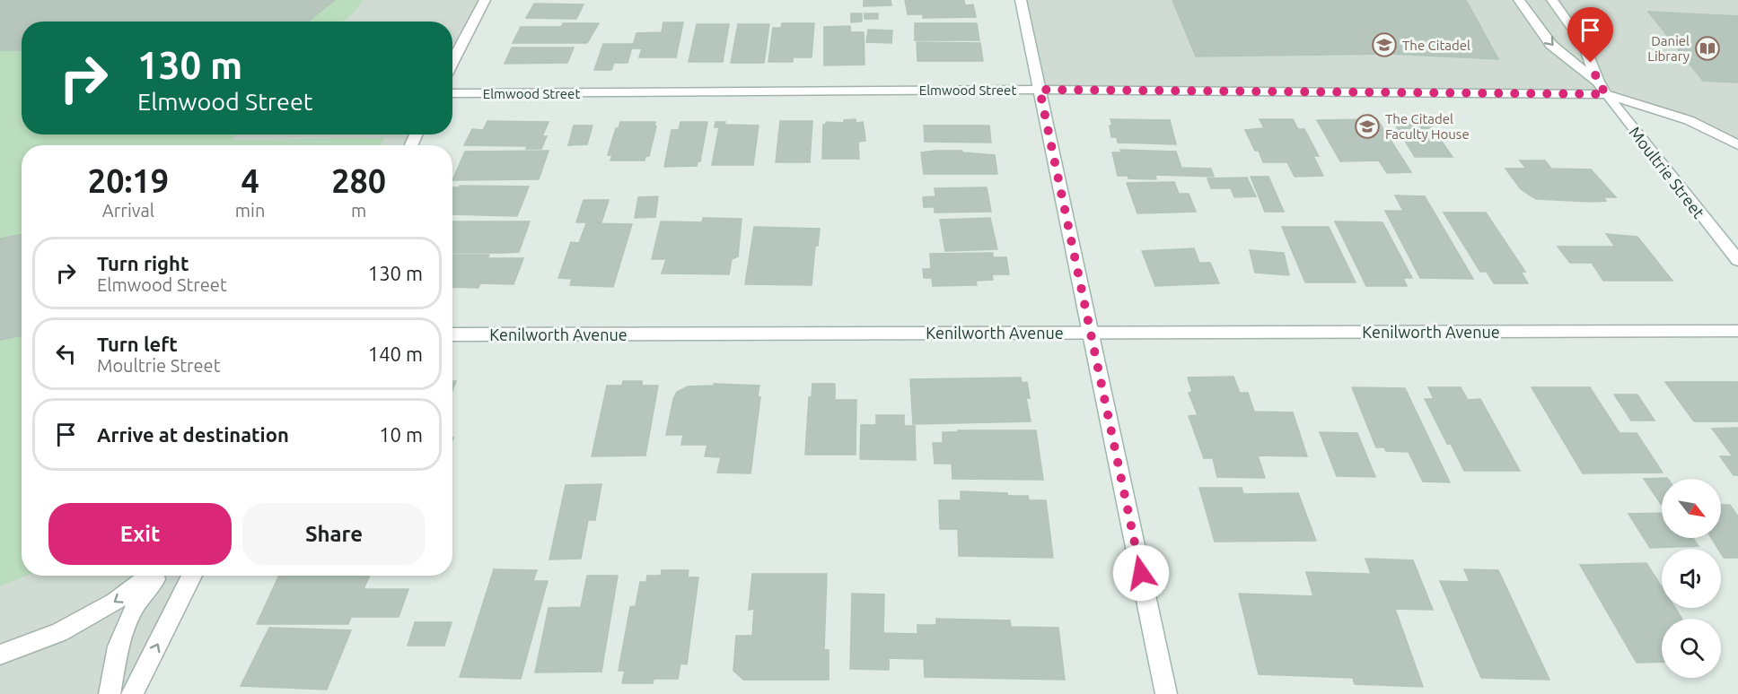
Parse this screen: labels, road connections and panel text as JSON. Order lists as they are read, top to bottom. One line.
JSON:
{"streets":{"street":["Elmwood Street","Moultrie Street","Kenilworth Avenue"]},"crossings":[["Elmwood Street","Moultrie Street"]],"places":{"school or university":["The Citadel","The Citadel Faculty House"],"library":["Daniel Library"]},"north":"bottom right","page":{"turn":["130 m","Elmwood Street"],"eta":["20:19","Arrival","4","min","280","m"],"list":[{"name":"Turn right","note":"Elmwood Street","value":"130 m"},{"name":"Turn left","note":"Moultrie Street","value":"140 m"},{"name":"Arrive at destination","value":"10 m"}],"buttons":["Exit","Share"]}}
